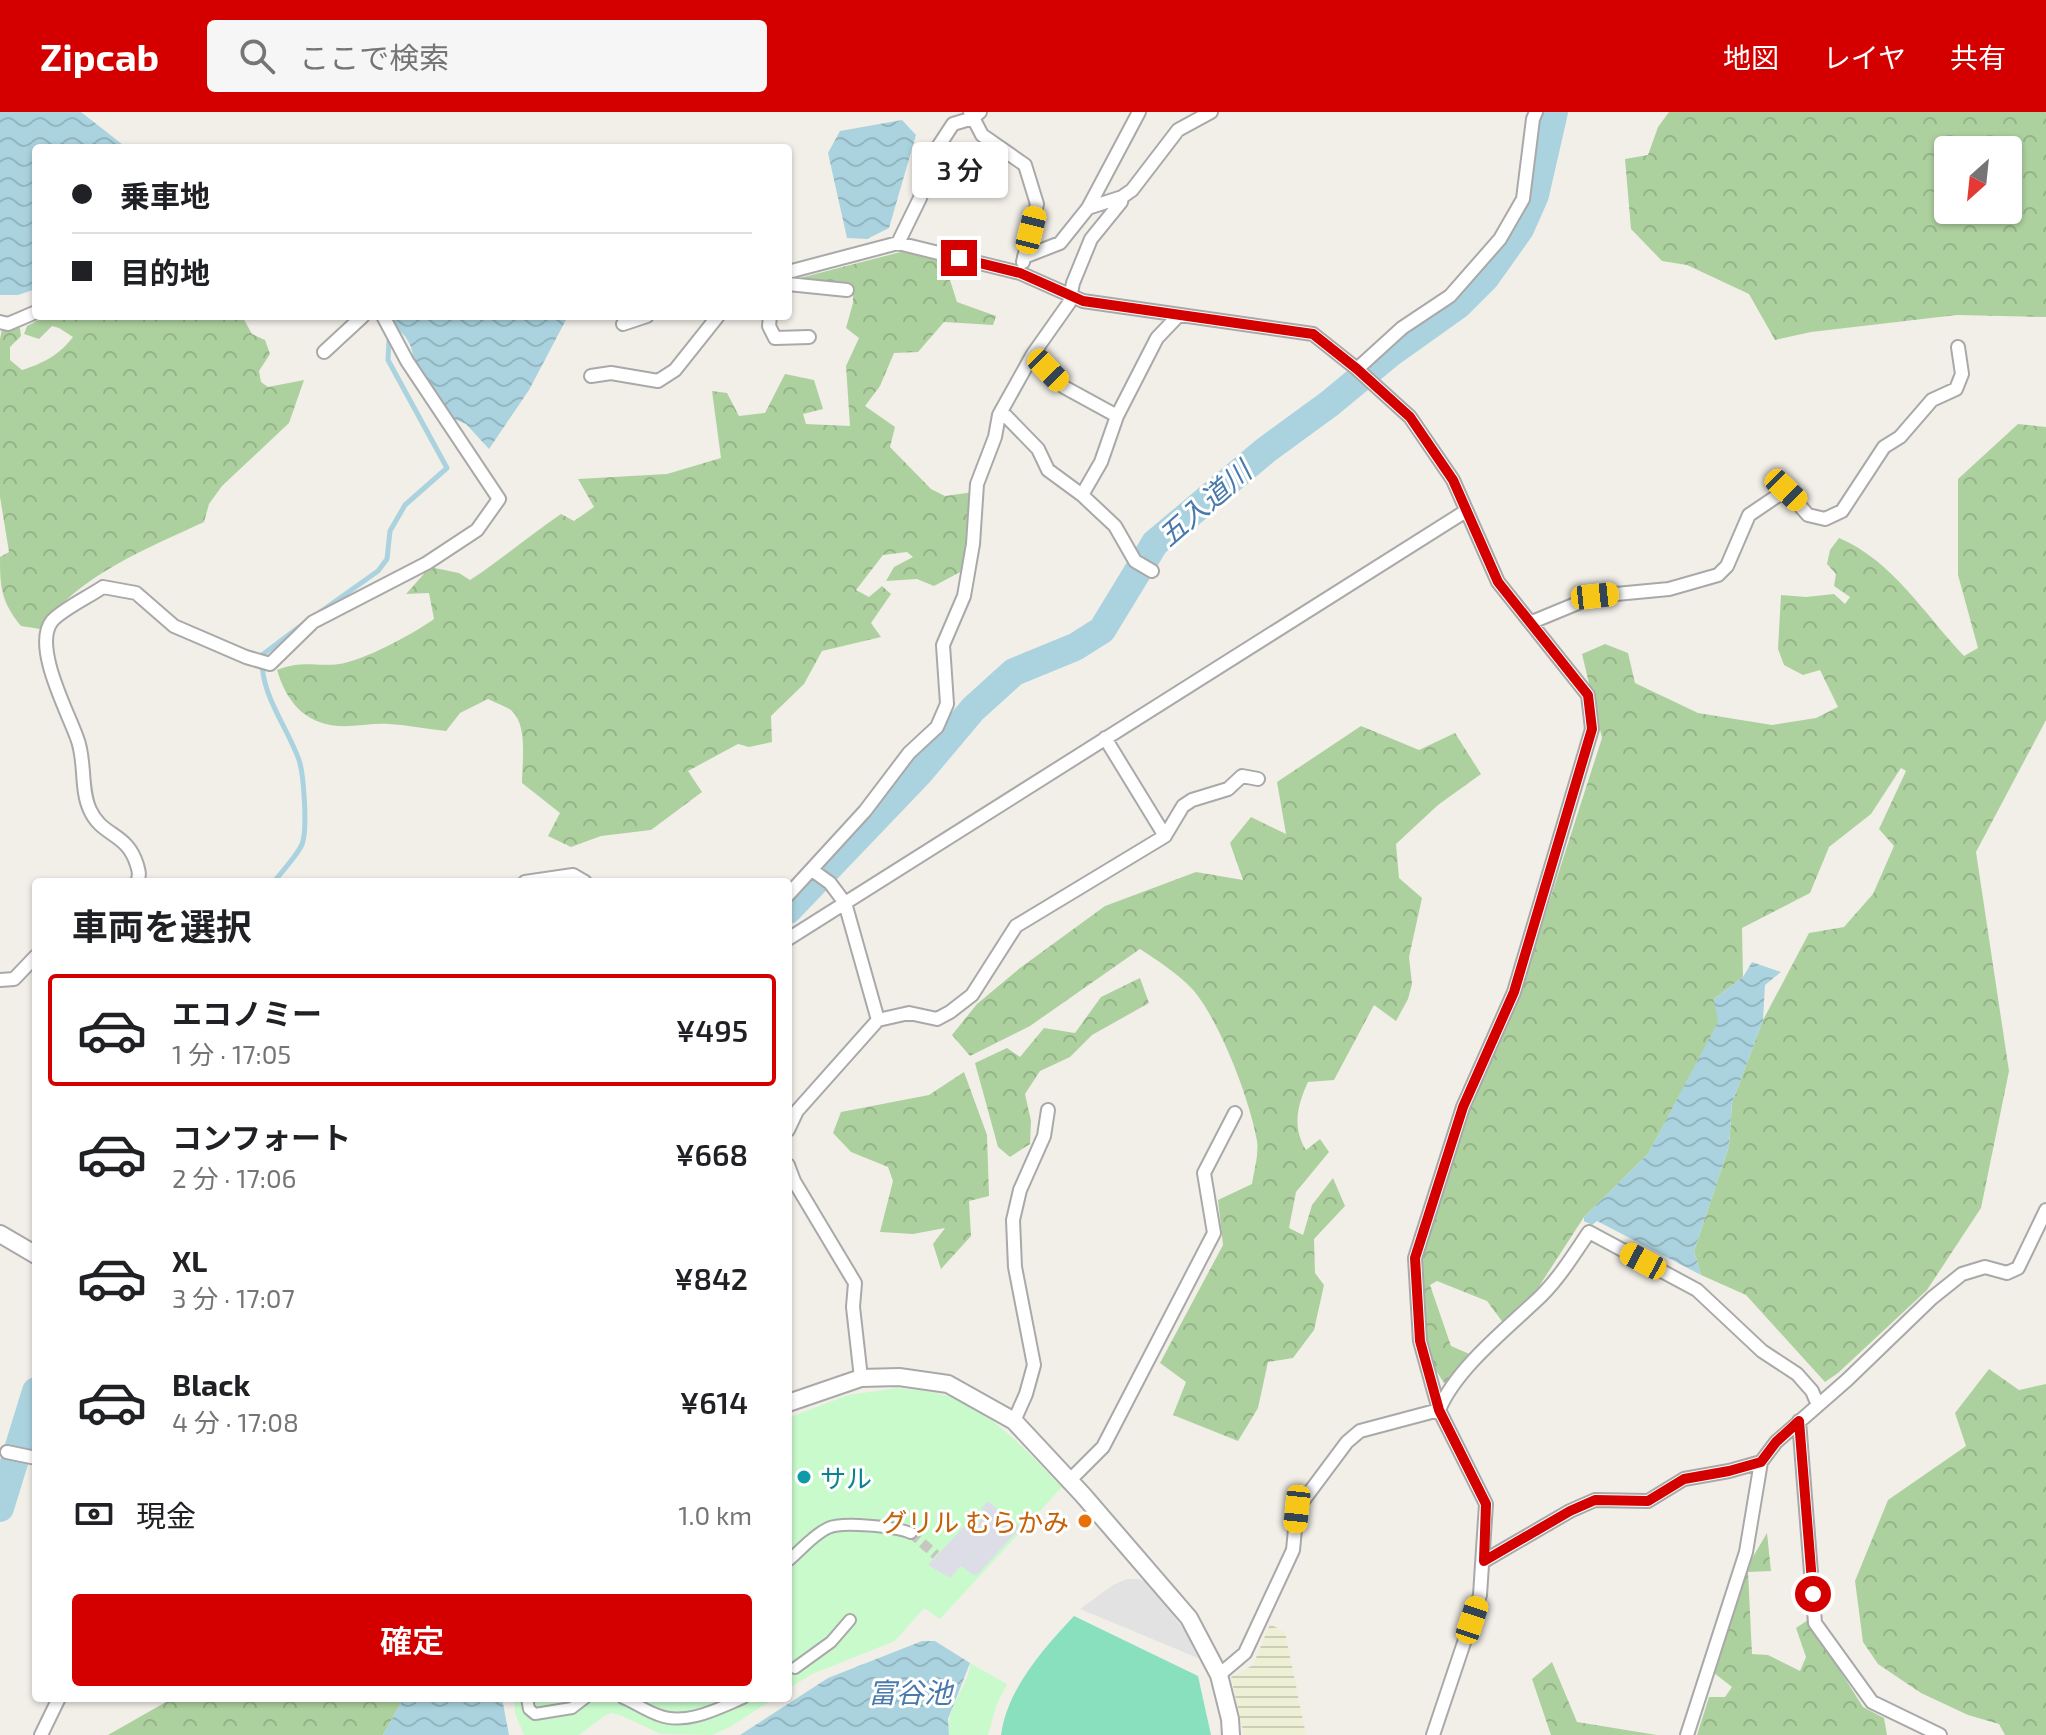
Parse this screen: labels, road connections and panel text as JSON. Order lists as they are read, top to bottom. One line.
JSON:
{"water":["五入道川","富谷池"],"places":["サル","グリル むらかみ"],"north":"bottom left","page":{"header":"Zipcab","search":"ここで検索","nav":["地図","レイヤ","共有"],"bubble":"3 分","banner":["乗車地","目的地"],"heading":"車両を選択","list":[{"name":"エコノミー","note":"1 分 · 17:05","value":"¥495"},{"name":"コンフォート","note":"2 分 · 17:06","value":"¥668"},{"name":"XL","note":"3 分 · 17:07","value":"¥842"},{"name":"Black","note":"4 分 · 17:08","value":"¥614"}],"pay":["現金","1.0 km"],"buttons":"確定"}}
